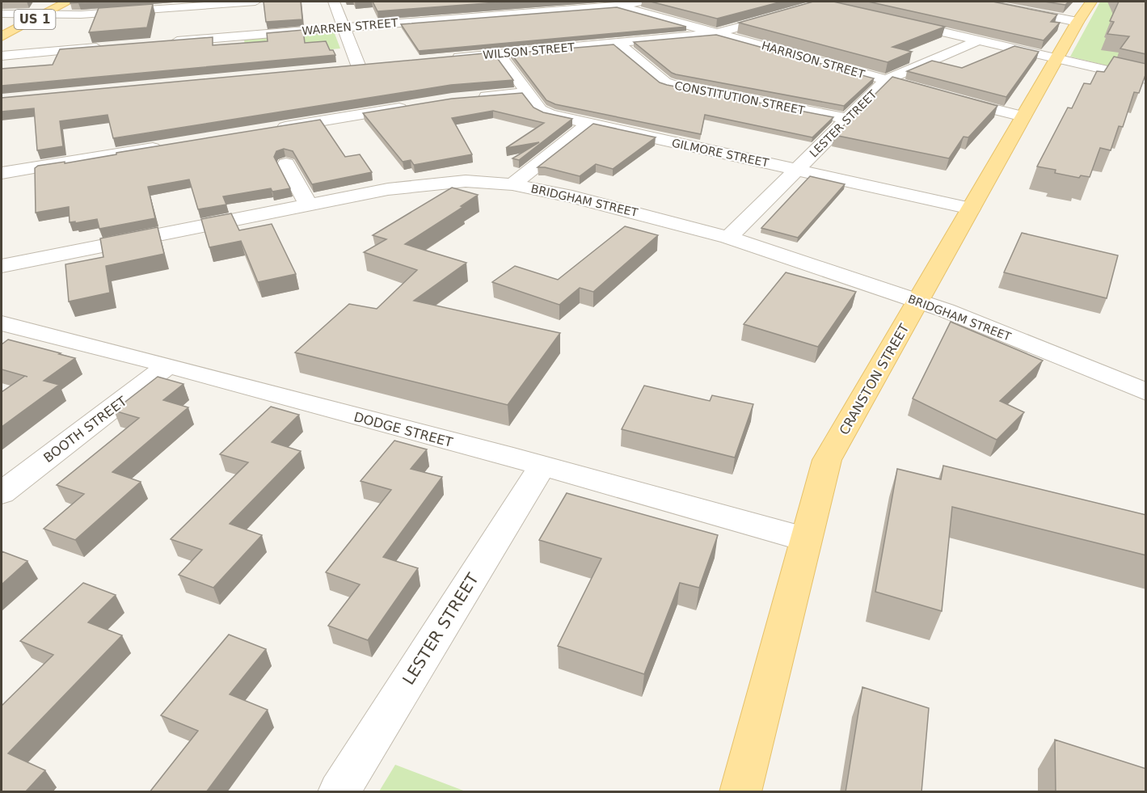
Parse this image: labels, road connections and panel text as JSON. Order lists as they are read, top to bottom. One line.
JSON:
{"streets":{"main road":["US 1","CRANSTON STREET"],"street":["WARREN STREET","WILSON STREET","HARRISON STREET","CONSTITUTION STREET","LESTER STREET","GILMORE STREET","BRIDGHAM STREET","BOOTH STREET","DODGE STREET"]},"crossings":[["WARREN STREET","HARRISON STREET"],["WILSON STREET","HARRISON STREET"],["WILSON STREET","CONSTITUTION STREET"],["WILSON STREET","GILMORE STREET"],["HARRISON STREET","LESTER STREET"],["HARRISON STREET","CRANSTON STREET"],["CONSTITUTION STREET","LESTER STREET"],["LESTER STREET","GILMORE STREET"],["LESTER STREET","BRIDGHAM STREET"],["LESTER STREET","DODGE STREET"],["GILMORE STREET","CRANSTON STREET"],["BRIDGHAM STREET","CRANSTON STREET"],["CRANSTON STREET","DODGE STREET"],["BOOTH STREET","DODGE STREET"]]}
